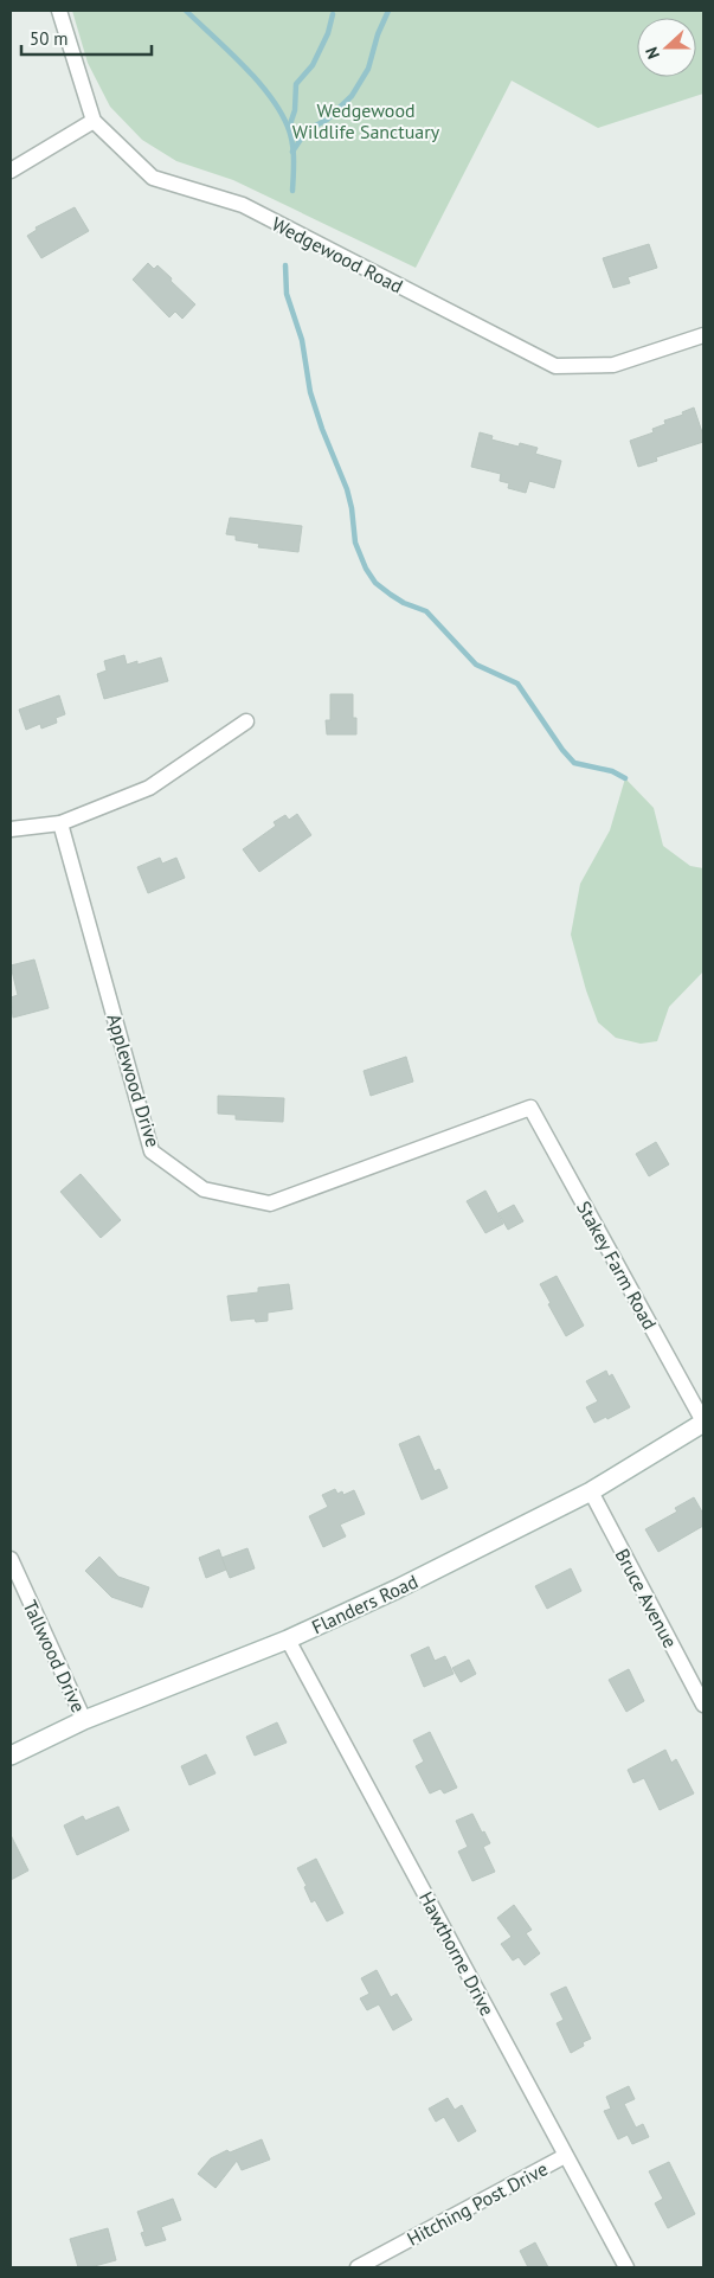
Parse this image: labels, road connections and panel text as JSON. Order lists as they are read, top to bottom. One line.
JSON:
{"streets":{"street":["Wedgewood Road","Applewood Drive","Stakey Farm Road","Bruce Avenue","Flanders Road","Tallwood Drive","Hawthorne Drive","Hitching Post Drive"]},"crossings":[["Applewood Drive","Stakey Farm Road"],["Stakey Farm Road","Flanders Road"],["Bruce Avenue","Flanders Road"],["Flanders Road","Tallwood Drive"],["Flanders Road","Hawthorne Drive"],["Hawthorne Drive","Hitching Post Drive"]],"parks":["Wedgewood Wildlife Sanctuary"],"scale_bar":"50 m","north":"left"}
